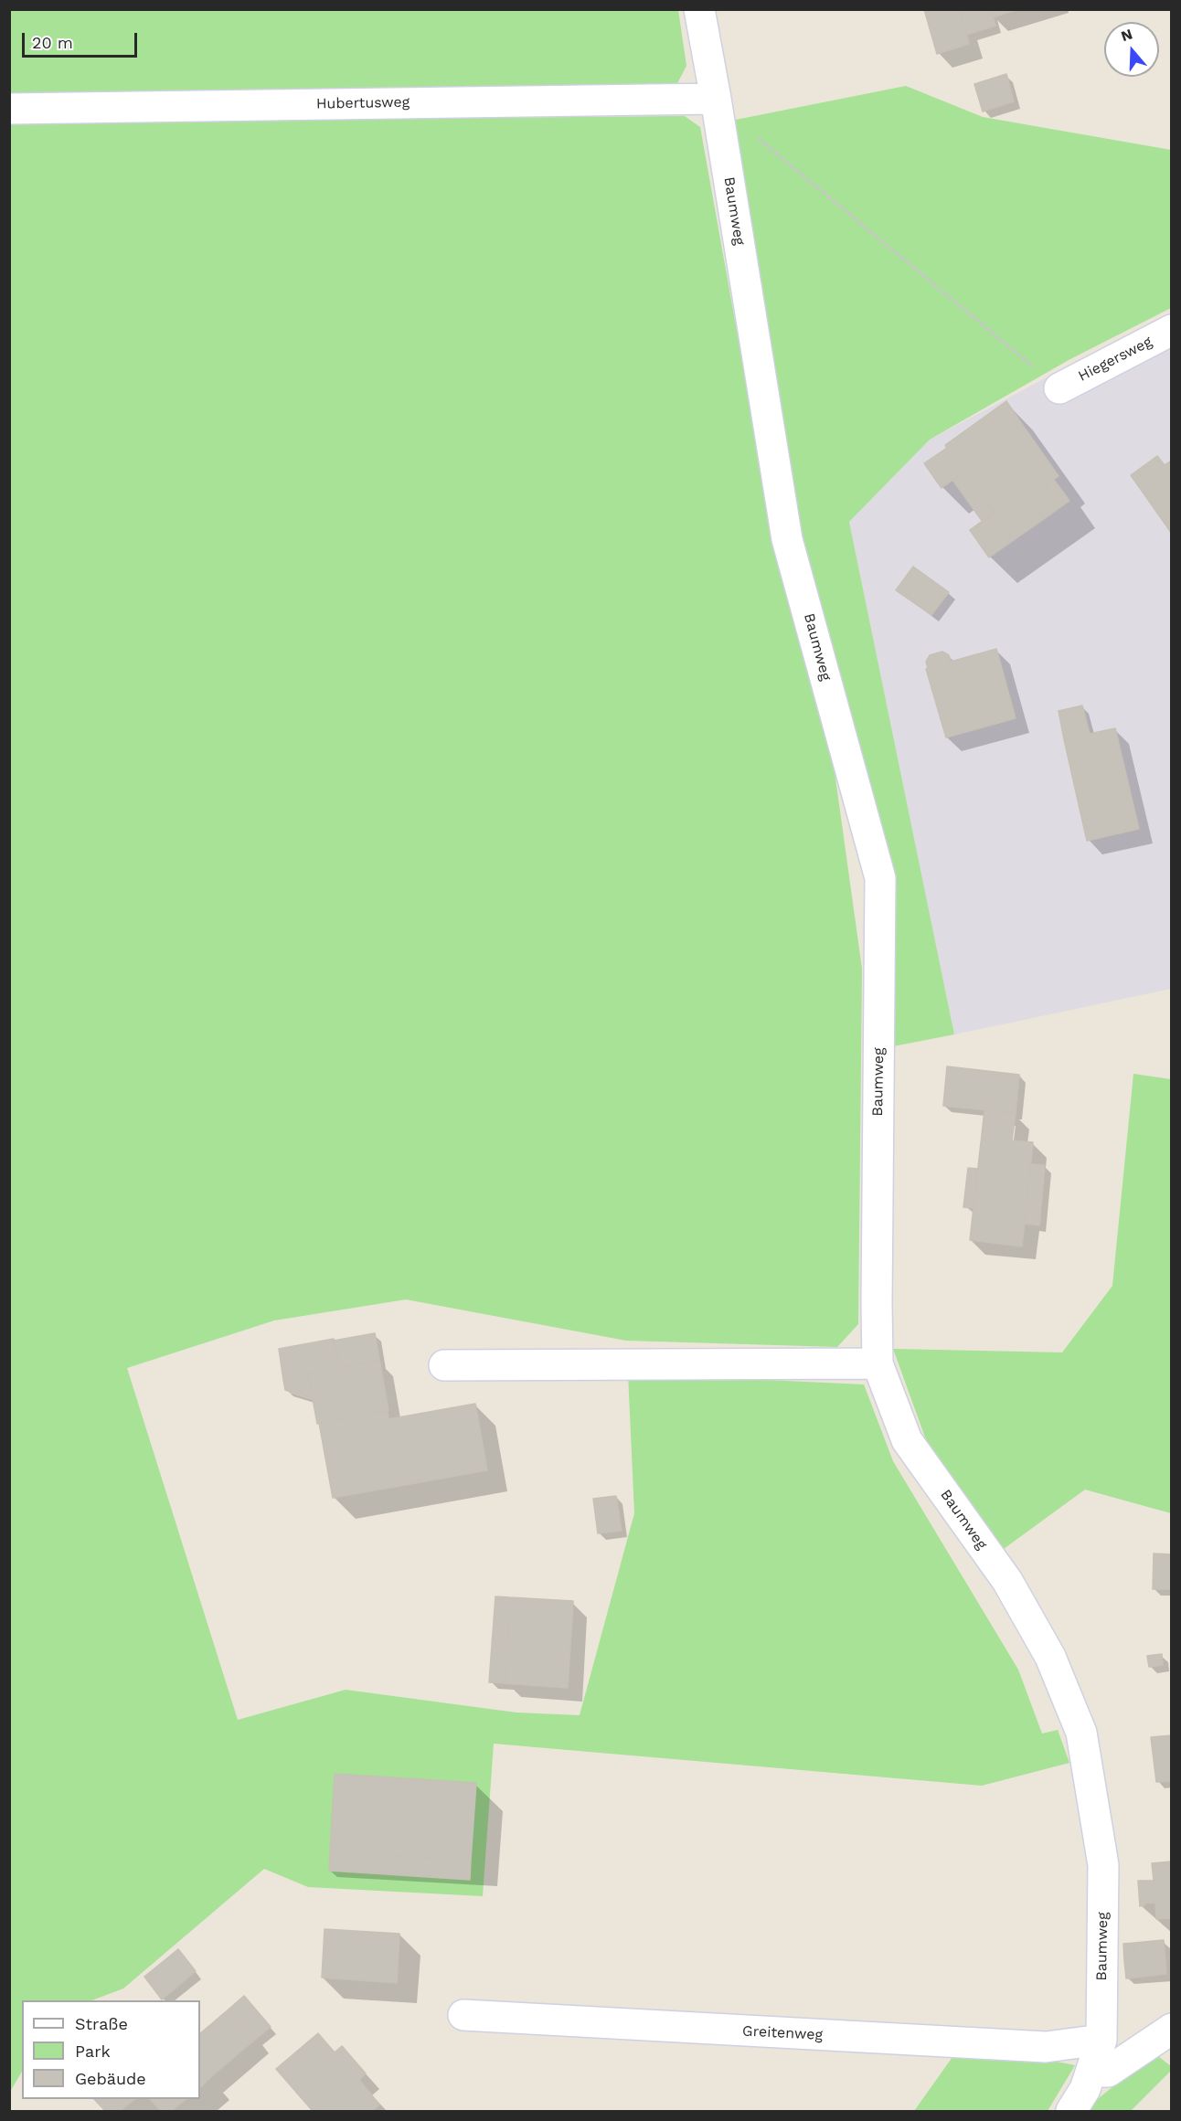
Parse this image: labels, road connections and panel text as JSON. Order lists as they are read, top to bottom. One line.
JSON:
{"streets":{"street":["Hubertusweg","Baumweg","Hiegersweg","Greitenweg"]},"crossings":[["Hubertusweg","Baumweg"],["Baumweg","Greitenweg"]],"legend":["Straße","Park","Gebäude"],"scale_bar":"20 m","north":"top"}
